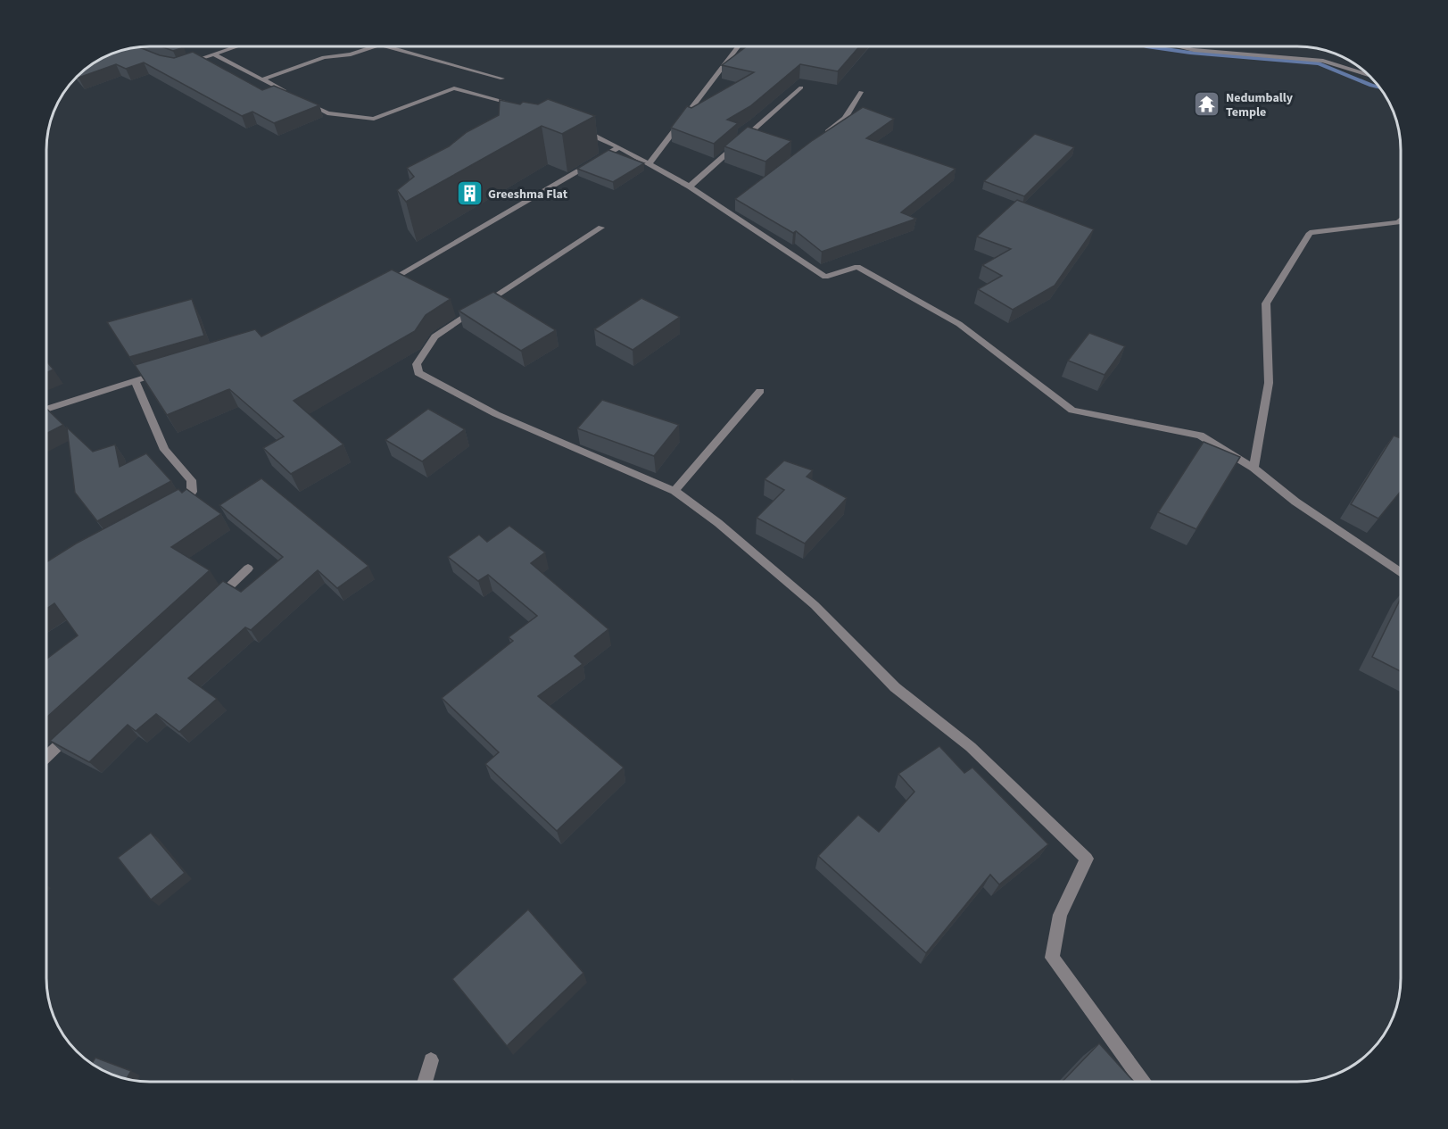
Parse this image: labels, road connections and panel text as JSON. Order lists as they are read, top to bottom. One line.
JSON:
{"places":{"temple":["Nedumbally Temple"],"building":["Greeshma Flat"]}}
